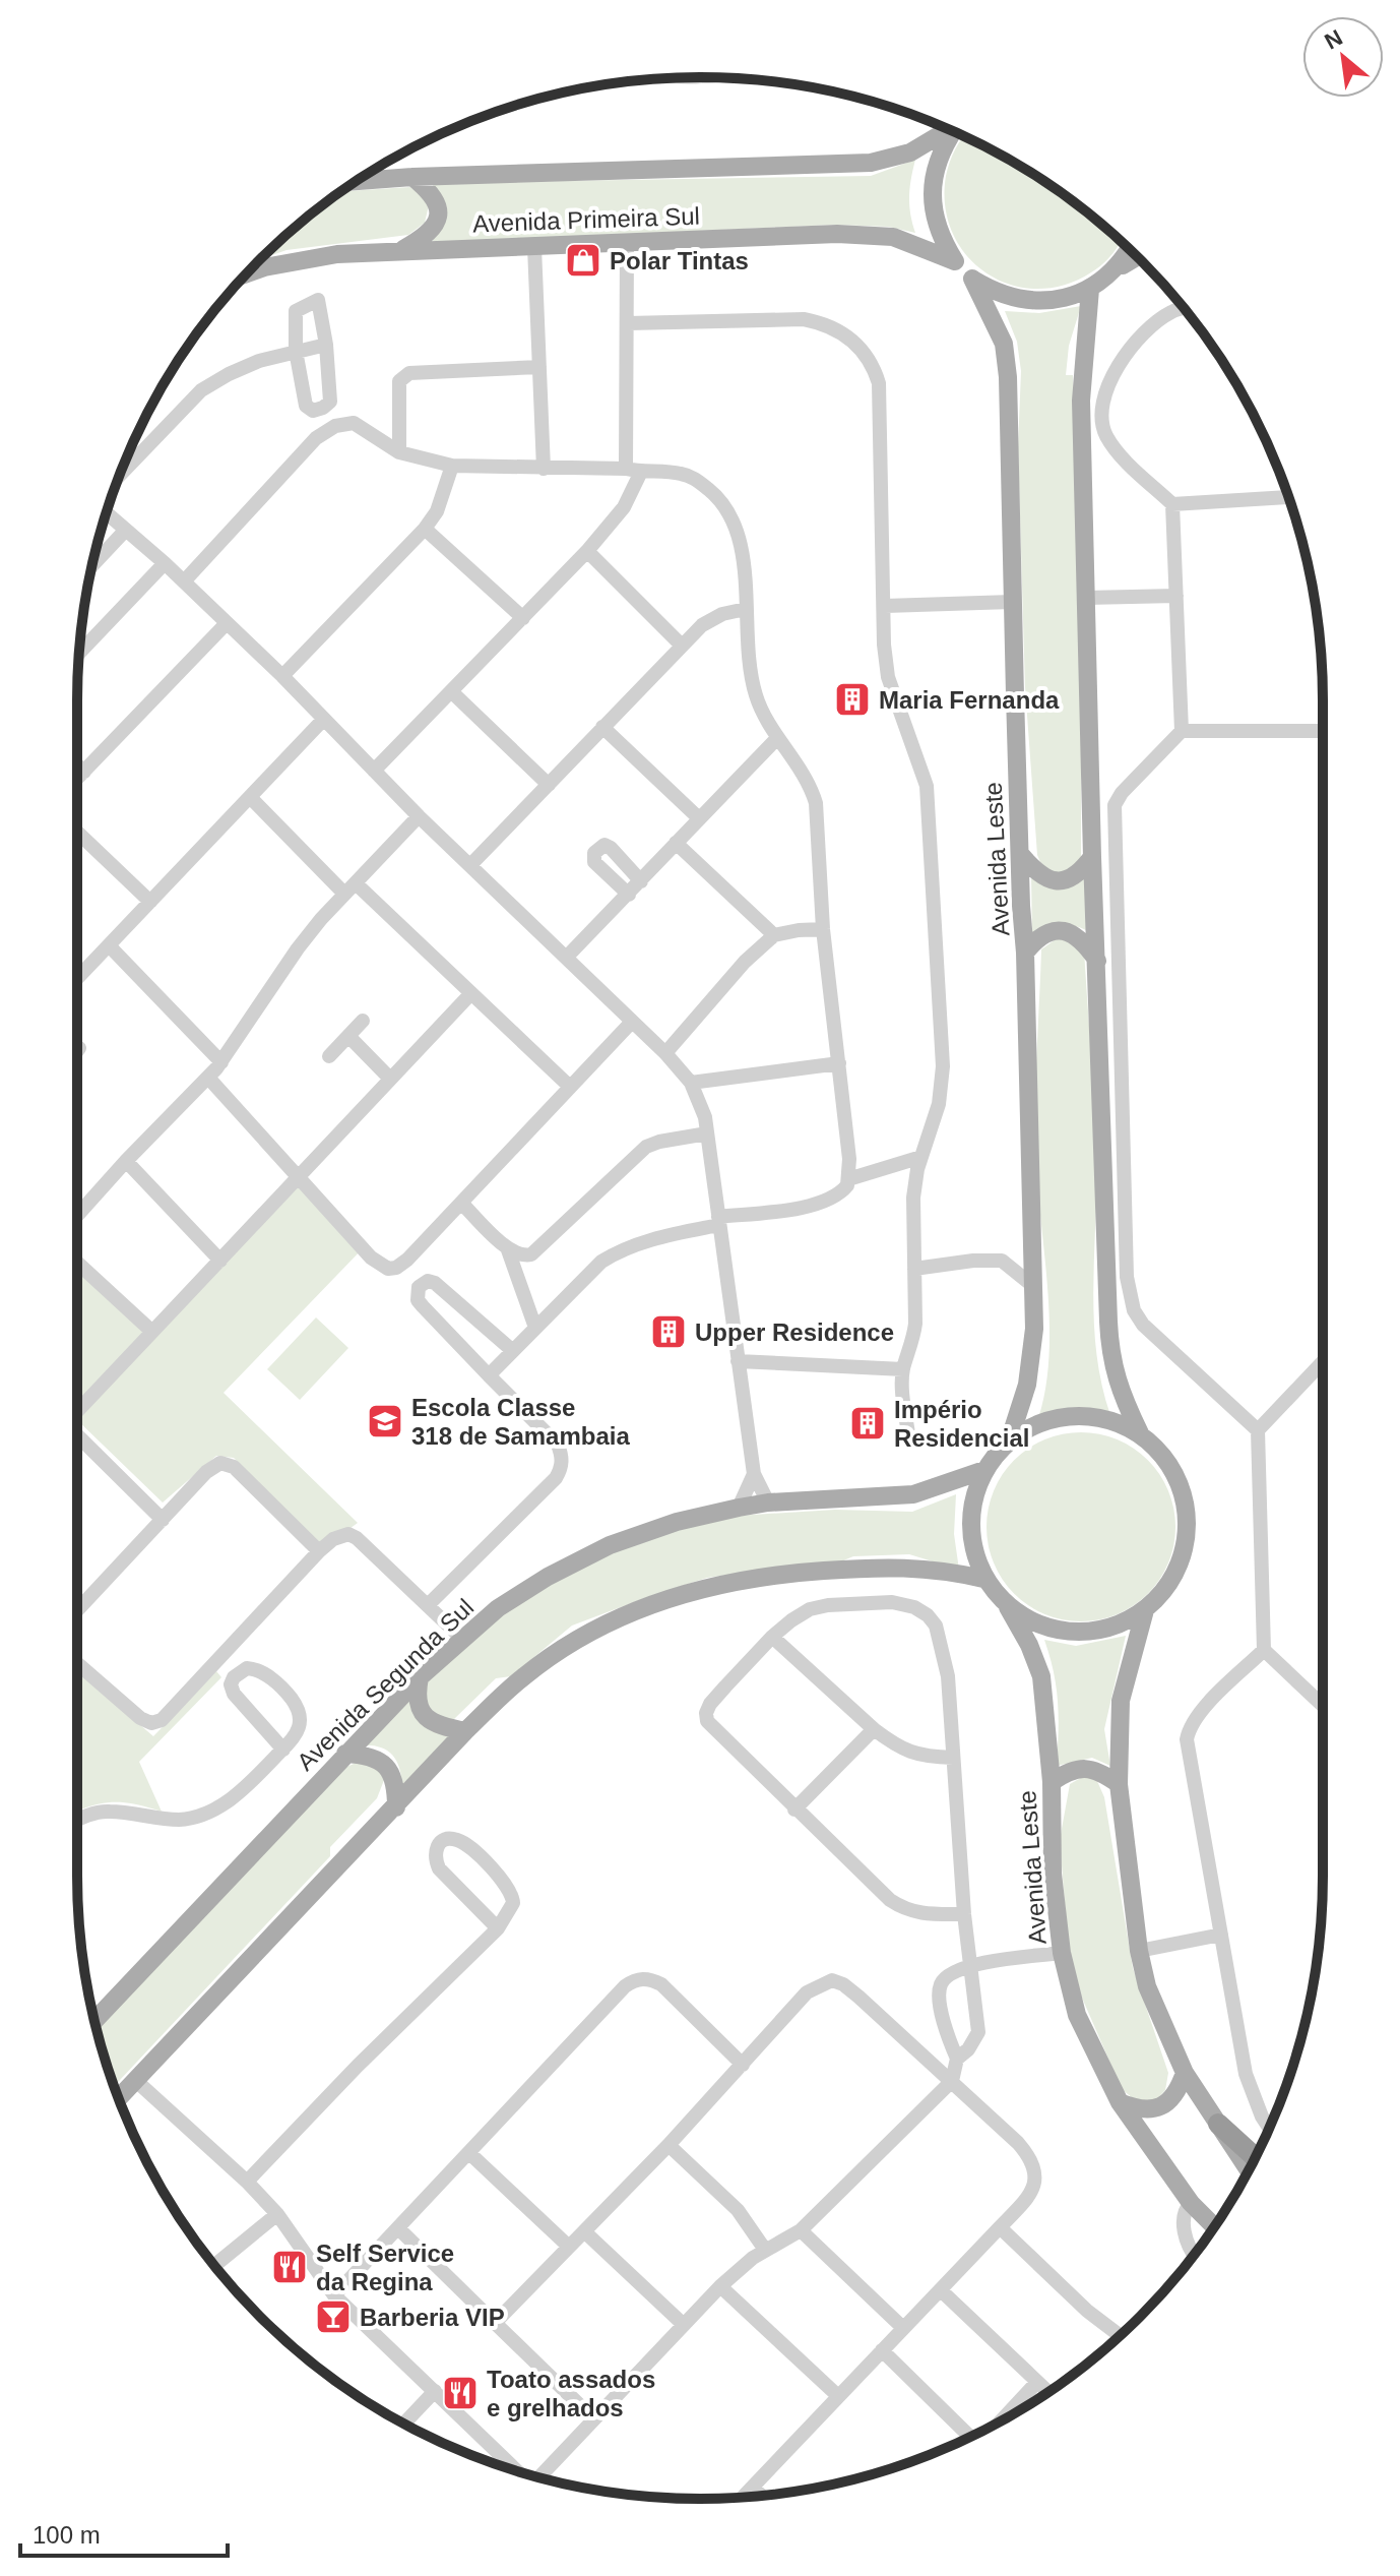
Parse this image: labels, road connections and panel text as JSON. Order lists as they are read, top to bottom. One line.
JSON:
{"streets":{"main road":["Avenida Primeira Sul","Avenida Leste","Avenida Segunda Sul"]},"crossings":[["Avenida Leste","Avenida Segunda Sul"]],"places":{"shop":["Polar Tintas"],"building":["Maria Fernanda","Upper Residence","Império Residencial"],"school or university":["Escola Classe 318 de Samambaia"],"restaurant":["Self Service da Regina","Toato assados e grelhados"],"bar":["Barberia VIP"]},"scale_bar":"100 m","north":"top left"}
